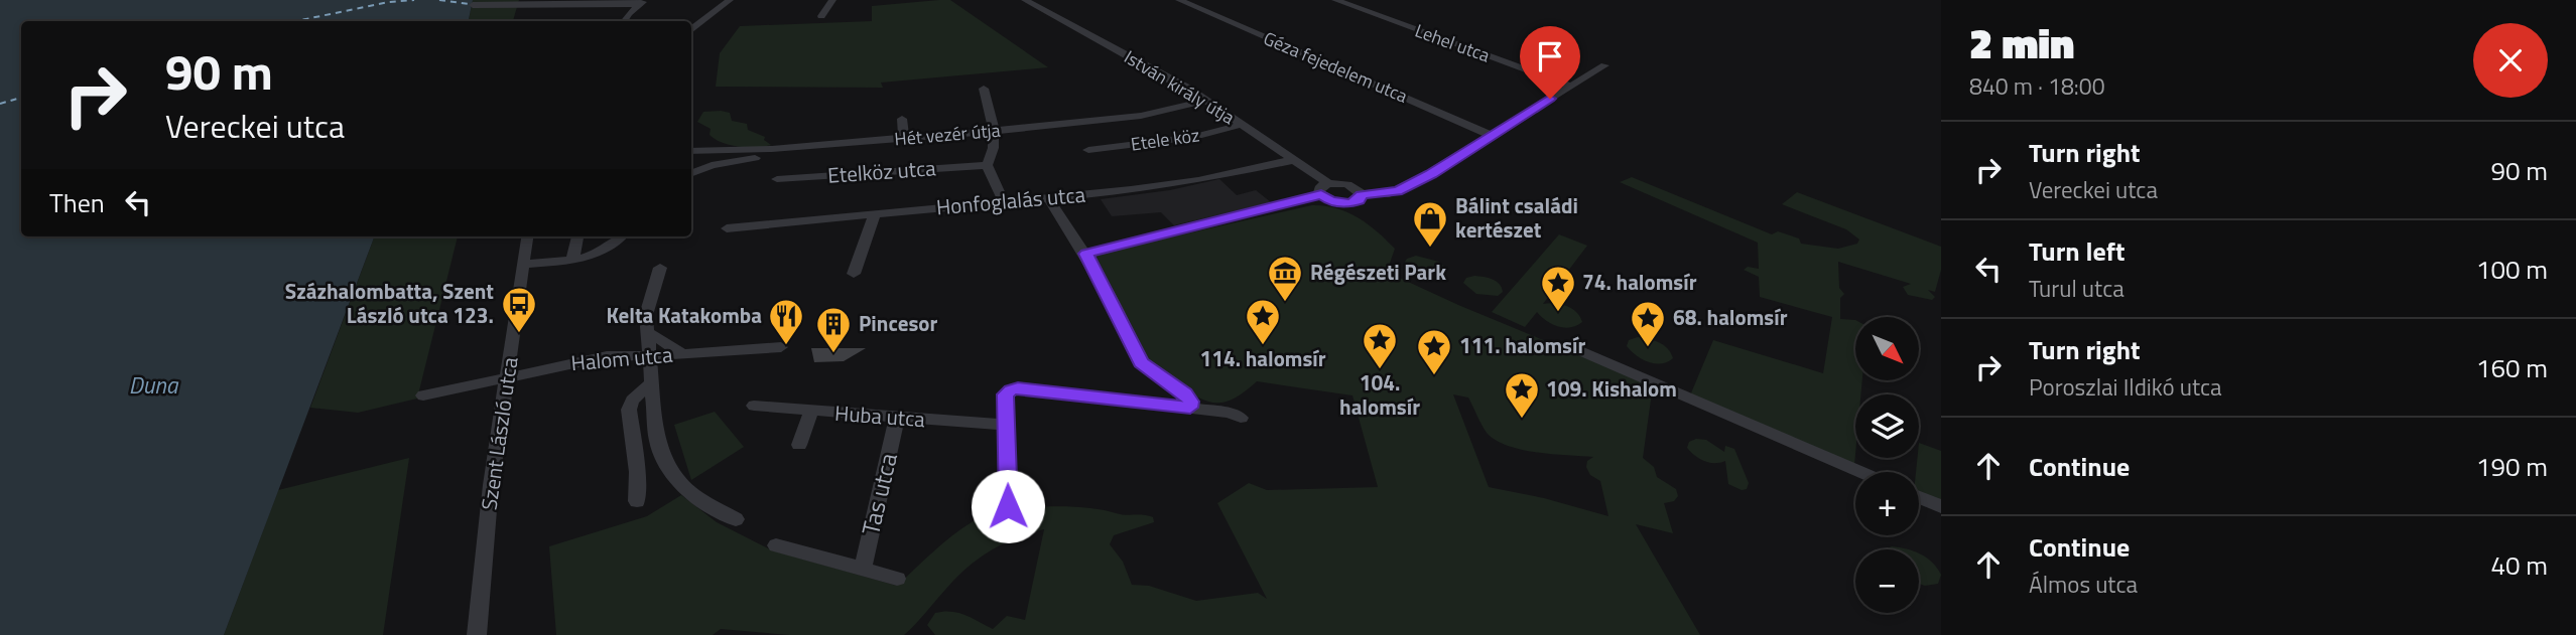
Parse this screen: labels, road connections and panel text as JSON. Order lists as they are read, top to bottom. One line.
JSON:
{"streets":{"street":["Lehel utca","Géza fejedelem utca","István király útja","Hét vezér útja","Etele köz","Etelköz utca","Honfoglalás utca","Halom utca","Huba utca","Szent László utca","Tas utca"]},"crossings":[["István király útja","Hét vezér útja"],["István király útja","Etele köz"],["István király útja","Honfoglalás utca"],["Halom utca","Szent László utca"],["Huba utca","Tas utca"]],"water":["Duna"],"places":{"shop":["Bálint családi kertészet"],"museum":["Régészeti Park"],"place":["74. halomsír","114. halomsír","68. halomsír","104. halomsír","111. halomsír","109. Kishalom"],"bus stop":["Százhalombatta, Szent László utca 123."],"restaurant":["Kelta Katakomba"],"building":["Pincesor"]},"north":"bottom right","page":{"heading":["2 min","840 m · 18:00"],"turn":["90 m","Vereckei utca"],"list":[{"name":"Turn right","note":"Vereckei utca","value":"90 m"},{"name":"Turn left","note":"Turul utca","value":"100 m"},{"name":"Turn right","note":"Poroszlai Ildikó utca","value":"160 m"},{"name":"Continue","value":"190 m"},{"name":"Continue","note":"Álmos utca","value":"40 m"}],"then":"Then","map_buttons":["+","−"]}}
